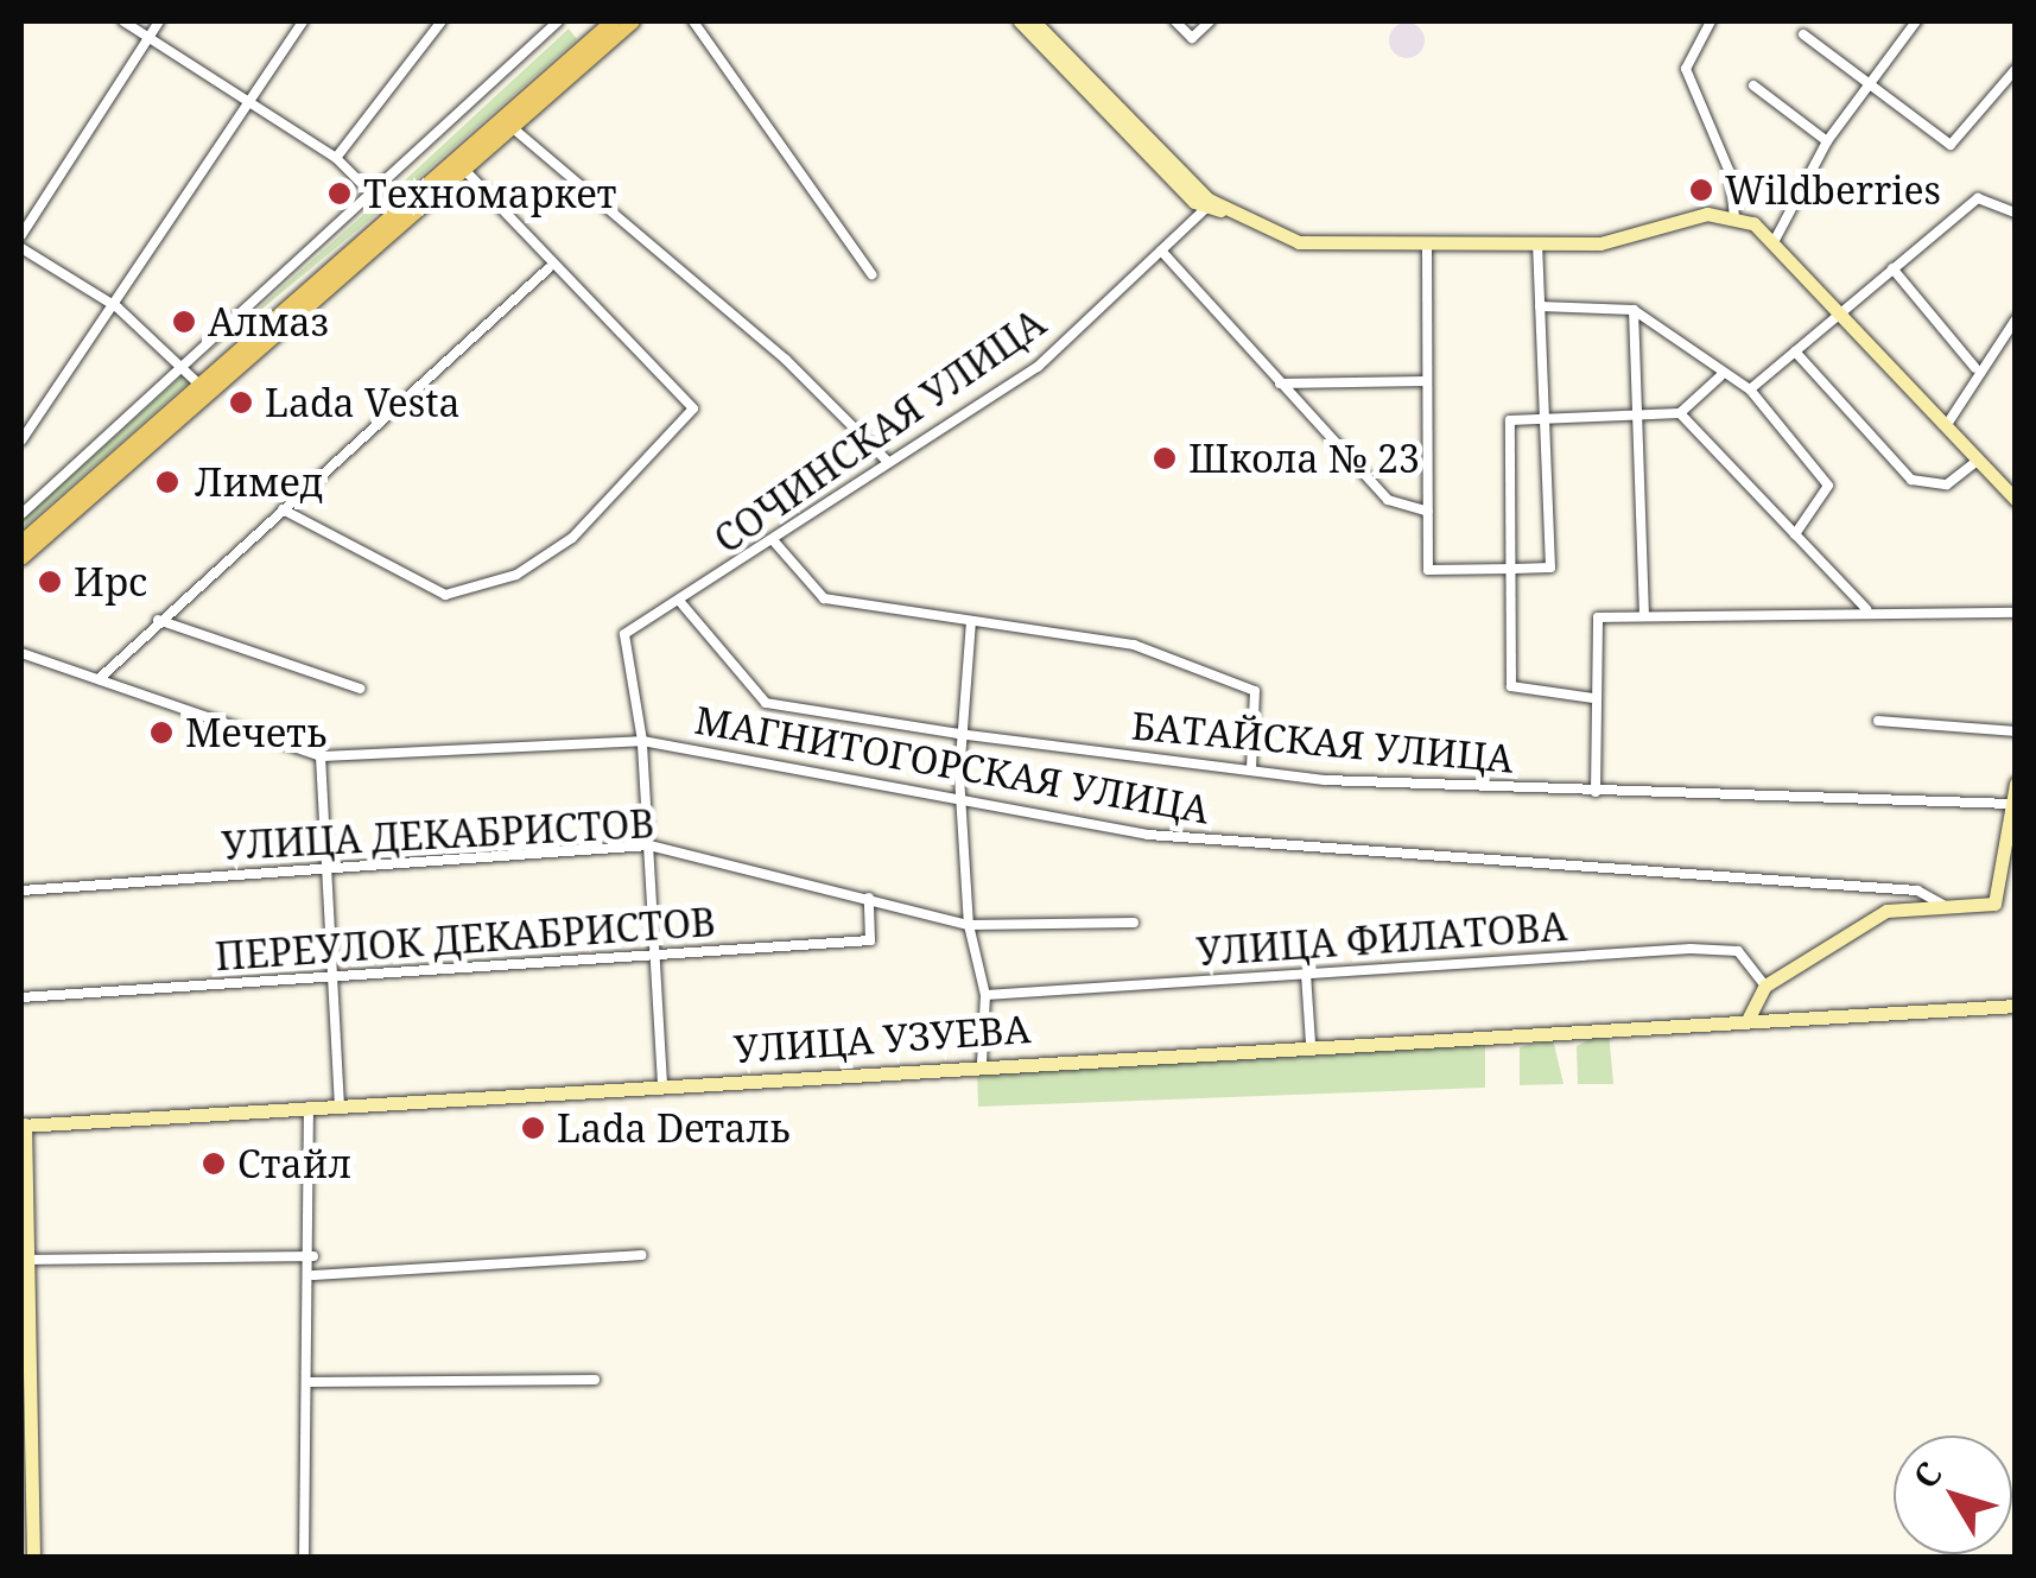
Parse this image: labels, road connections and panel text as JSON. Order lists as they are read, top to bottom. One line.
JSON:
{"streets":{"street":["СОЧИНСКАЯ УЛИЦА","БАТАЙСКАЯ УЛИЦА","МАГНИТОГОРСКАЯ УЛИЦА","УЛИЦА ДЕКАБРИСТОВ","ПЕРЕУЛОК ДЕКАБРИСТОВ","УЛИЦА ФИЛАТОВА","УЛИЦА УЗУЕВА"]},"crossings":[["СОЧИНСКАЯ УЛИЦА","БАТАЙСКАЯ УЛИЦА"],["СОЧИНСКАЯ УЛИЦА","МАГНИТОГОРСКАЯ УЛИЦА"],["УЛИЦА ДЕКАБРИСТОВ","ПЕРЕУЛОК ДЕКАБРИСТОВ"]],"places":["Wildberries","Техномаркет","Алмаз","Lada Vesta","Школа № 23","Лимед","Ирс","Мечеть","Lada Dеталь","Стайл"],"north":"top left"}
